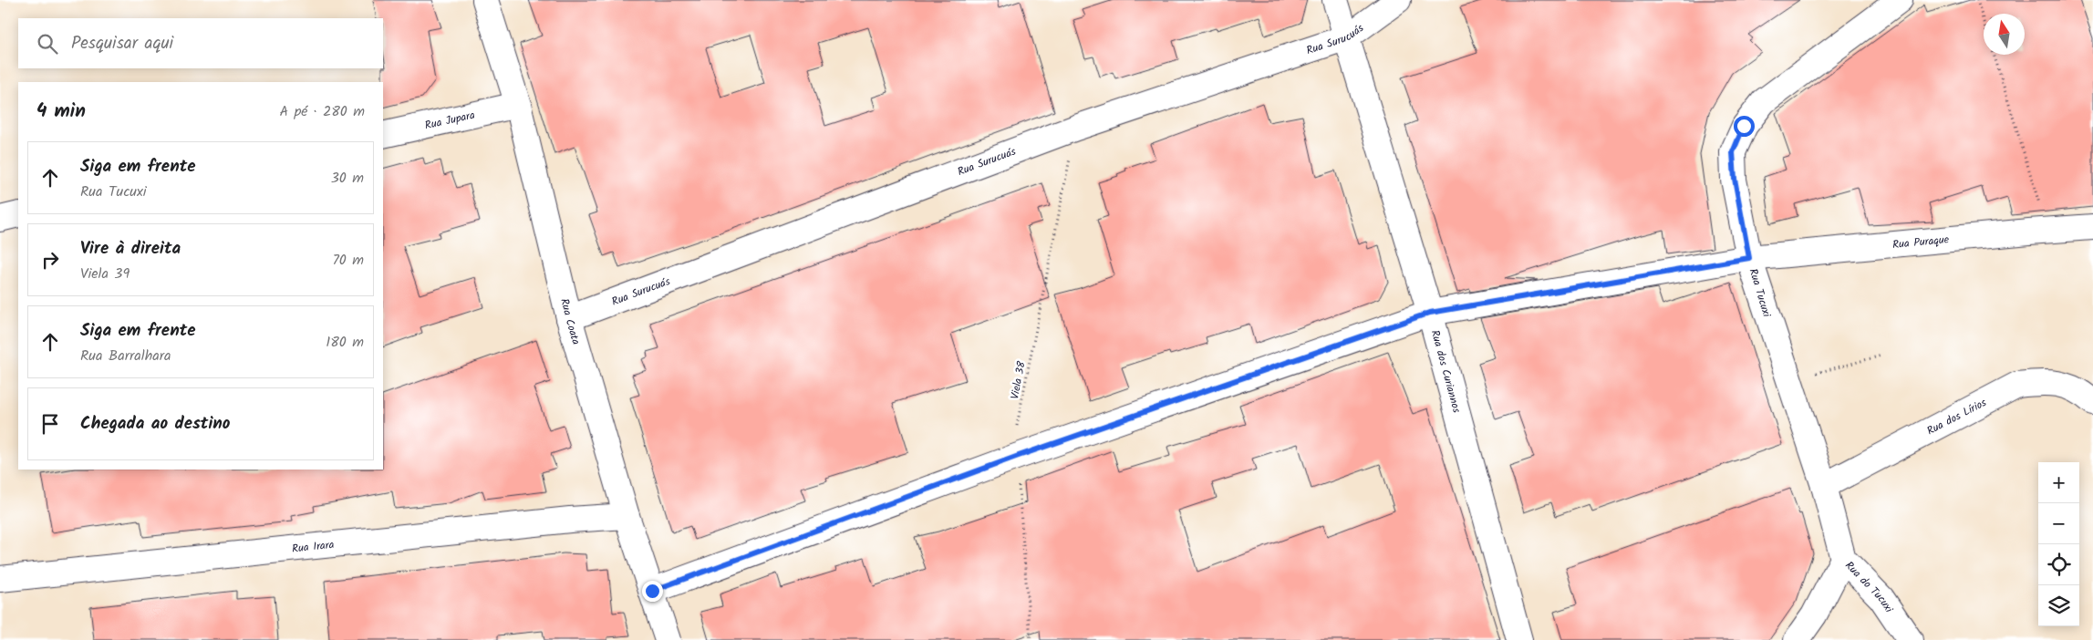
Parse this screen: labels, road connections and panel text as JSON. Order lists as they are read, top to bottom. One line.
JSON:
{"streets":{"street":["Rua Surucuás","Rua Jupara","Rua Puraque","Rua Tucuxi","Rua Coata","Rua dos Curiannos","Rua dos Lírios","Rua Irara","Rua do Tucuxi"],"path":["Viela 38"]},"crossings":[["Rua Surucuás","Rua Coata"],["Rua Surucuás","Rua dos Curiannos"],["Rua Surucuás","Viela 38"],["Rua Jupara","Rua Coata"],["Rua Puraque","Rua Tucuxi"],["Rua Puraque","Rua Coata"],["Rua Puraque","Rua dos Curiannos"],["Rua Puraque","Viela 38"],["Rua Tucuxi","Rua dos Lírios"],["Rua Tucuxi","Rua do Tucuxi"],["Rua Coata","Rua Irara"]],"north":"top","page":{"search":"Pesquisar aqui","heading":["4 min","A pé · 280 m"],"list":[["Siga em frente","Rua Tucuxi","30 m"],["Vire à direita","Viela 39","70 m"],["Siga em frente","Rua Barralhara","180 m"],"Chegada ao destino"],"map_buttons":["+","−"]}}
